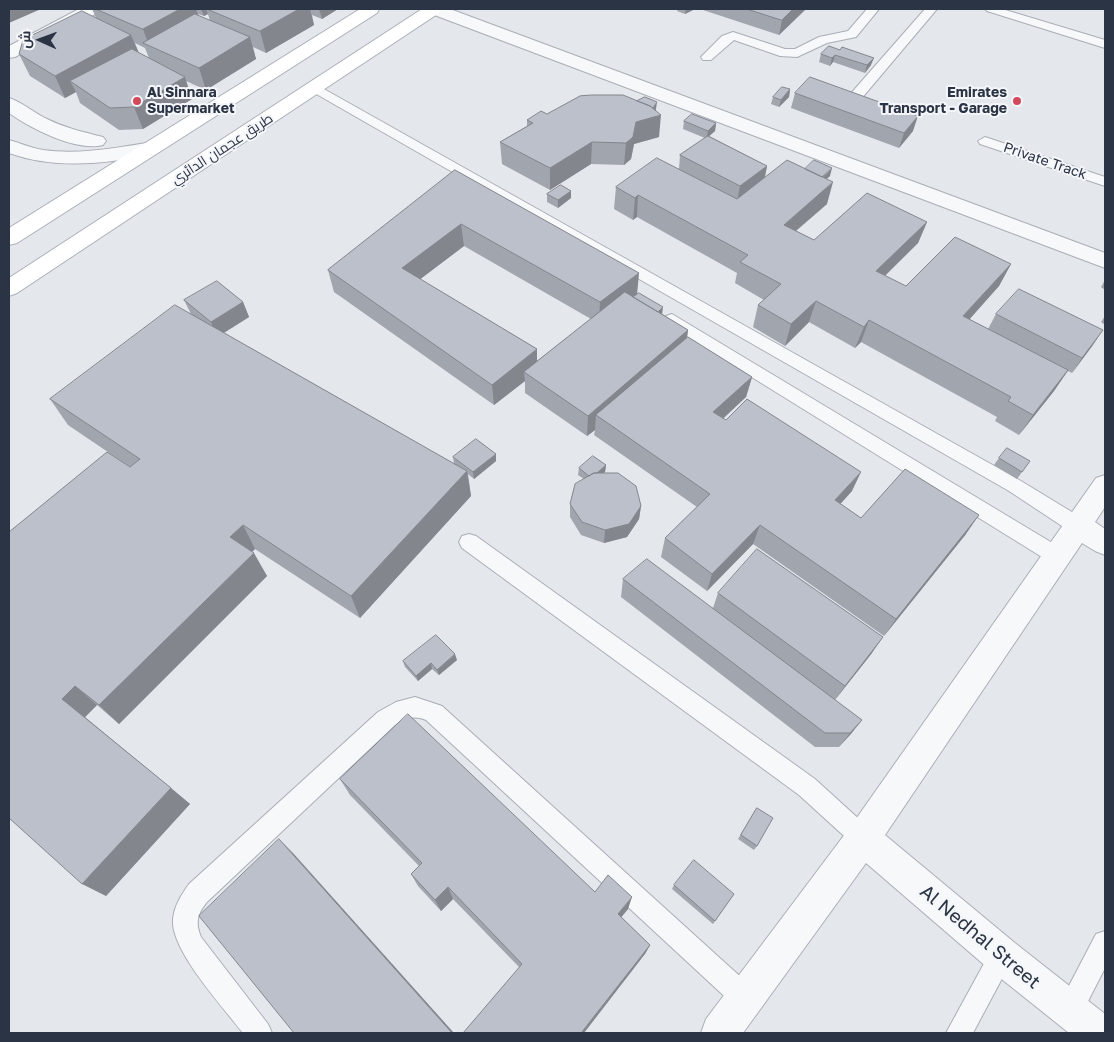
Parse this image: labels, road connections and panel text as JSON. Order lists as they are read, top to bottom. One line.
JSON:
{"streets":{"main road":["طريق عجمان الدائري"],"street":["Al Nedhal Street"],"lane":["Private Track"]},"places":["Al Sinnara Supermarket","Emirates Transport - Garage"],"north":"left"}
